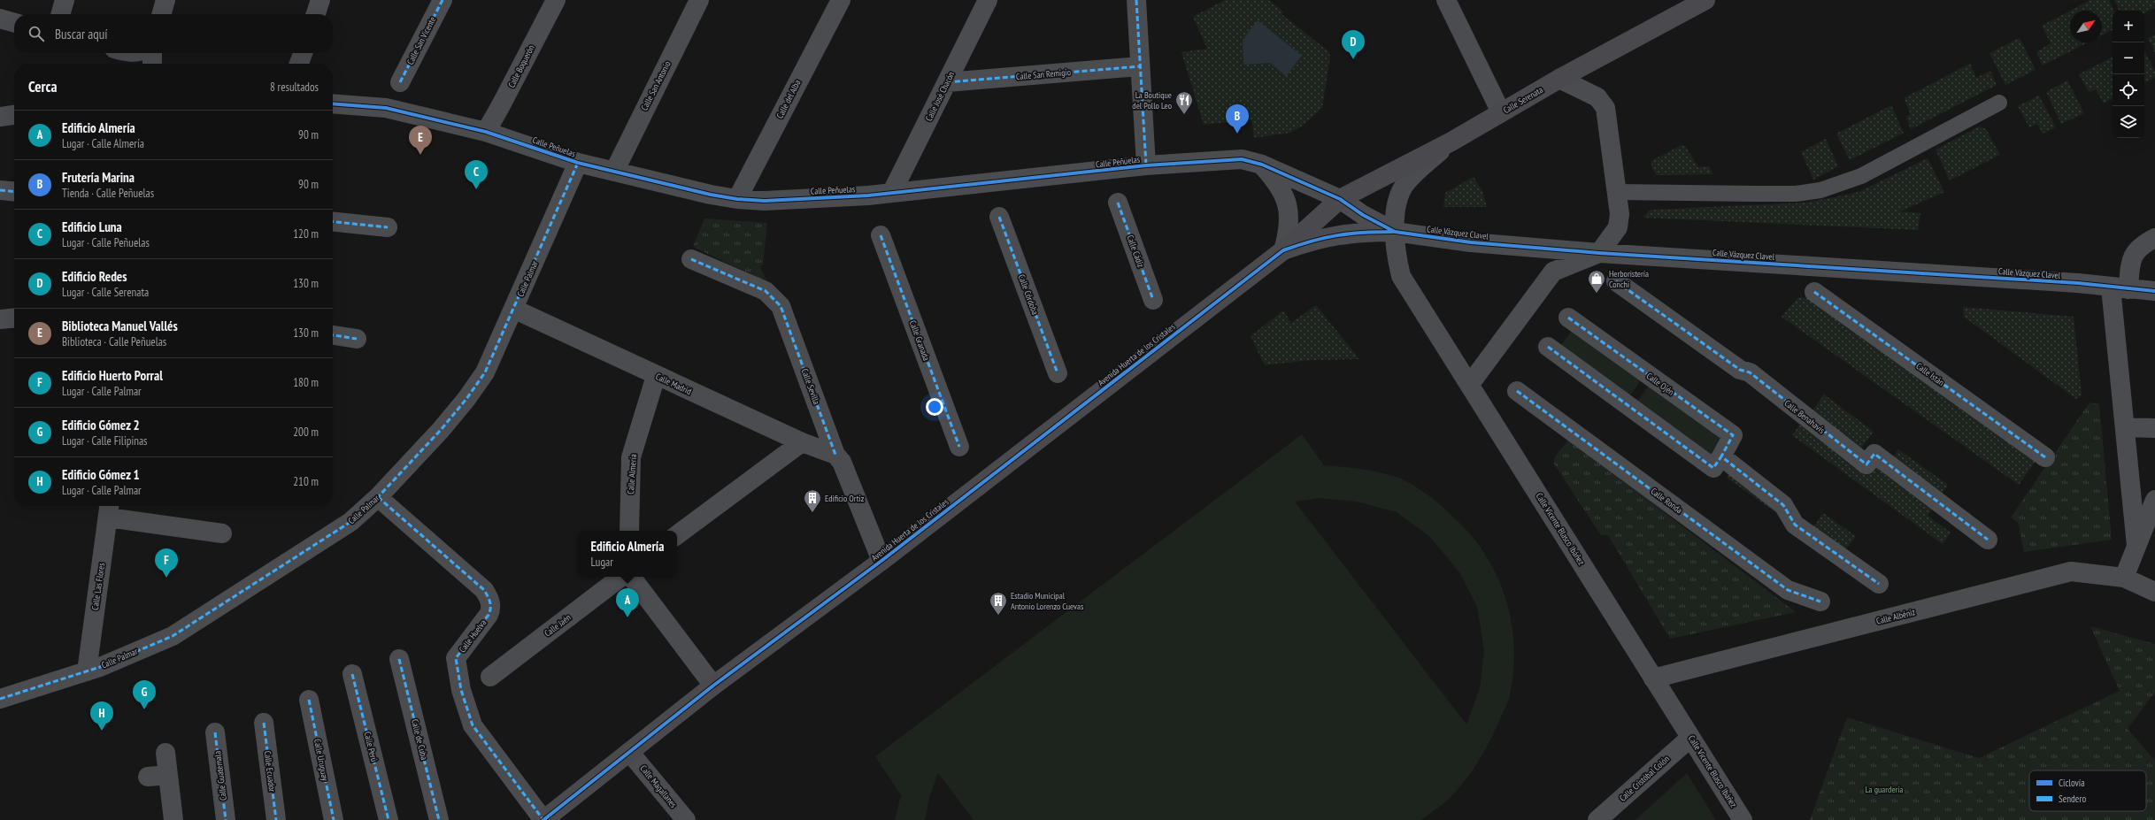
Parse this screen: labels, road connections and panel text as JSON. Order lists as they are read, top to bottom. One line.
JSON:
{"streets":{"main road":["Calle Serenata","Avenida Huerta de los Cristales"],"street":["Calle San Vicente","Calle Boquerón","Calle San Remigio","Calle San Antonio","Calle José Chacón","Calle del Alba","Calle Peñuelas","Calle Vázquez Clavel","Calle Cádiz","Calle Palmar","Calle Córdoba","Calle Granada","Calle Istán","Calle Madrid","Calle Ojén","Calle Sevilla","Calle Benahavís","Calle Almería","Calle Ronda","Calle Vicente Blasco Ibáñez","Calle Las Flores","Calle Albéniz","Calle Jaén","Calle Huelva","Calle de Cuba","Calle Perú","Calle Uruguay","Calle Ecuador","Calle Guatemala","Calle Cristóbal Colón","Calle Magallanes"]},"crossings":[["Calle Boquerón","Calle Peñuelas"],["Calle San Remigio","Calle José Chacón"],["Calle San Antonio","Calle Peñuelas"],["Calle José Chacón","Calle Peñuelas"],["Calle del Alba","Calle Peñuelas"],["Calle Serenata","Calle Peñuelas"],["Calle Serenata","Calle Vázquez Clavel"],["Calle Serenata","Avenida Huerta de los Cristales"],["Calle Serenata","Calle Vicente Blasco Ibáñez"],["Calle Peñuelas","Calle Vázquez Clavel"],["Calle Peñuelas","Calle Palmar"],["Calle Peñuelas","Avenida Huerta de los Cristales"],["Calle Vázquez Clavel","Avenida Huerta de los Cristales"],["Calle Vázquez Clavel","Calle Vicente Blasco Ibáñez"],["Calle Palmar","Calle Madrid"],["Calle Palmar","Calle Las Flores"],["Calle Palmar","Calle Huelva"],["Avenida Huerta de los Cristales","Calle Sevilla"],["Avenida Huerta de los Cristales","Calle Huelva"],["Avenida Huerta de los Cristales","Calle Magallanes"],["Calle Madrid","Calle Sevilla"],["Calle Madrid","Calle Almería"],["Calle Vicente Blasco Ibáñez","Calle Albéniz"],["Calle Vicente Blasco Ibáñez","Calle Cristóbal Colón"]],"parks":["La guardería"],"places":{"restaurant":["La Boutique del Pollo Leo"],"shop":["Herboristería Conchi"],"building":["Edificio Ortiz","Estadio Municipal Antonio Lorenzo Cuevas"]},"legend":["Ciclovía","Sendero"],"north":"top right","page":{"map_buttons":["+","−"],"search":"Buscar aquí","pins":["D","B","E","C","F","A","G","H"],"heading":["Cerca","8 resultados"],"list":[{"mark":"A","name":"Edificio Almería","note":"Lugar · Calle Almería","value":"90 m"},{"mark":"B","name":"Frutería Marina","note":"Tienda · Calle Peñuelas","value":"90 m"},{"mark":"C","name":"Edificio Luna","note":"Lugar · Calle Peñuelas","value":"120 m"},{"mark":"D","name":"Edificio Redes","note":"Lugar · Calle Serenata","value":"130 m"},{"mark":"E","name":"Biblioteca Manuel Vallés","note":"Biblioteca · Calle Peñuelas","value":"130 m"},{"mark":"F","name":"Edificio Huerto Porral","note":"Lugar · Calle Palmar","value":"180 m"},{"mark":"G","name":"Edificio Gómez 2","note":"Lugar · Calle Filipinas","value":"200 m"},{"mark":"H","name":"Edificio Gómez 1","note":"Lugar · Calle Palmar","value":"210 m"}],"popup":["Edificio Almería","Lugar"]}}
